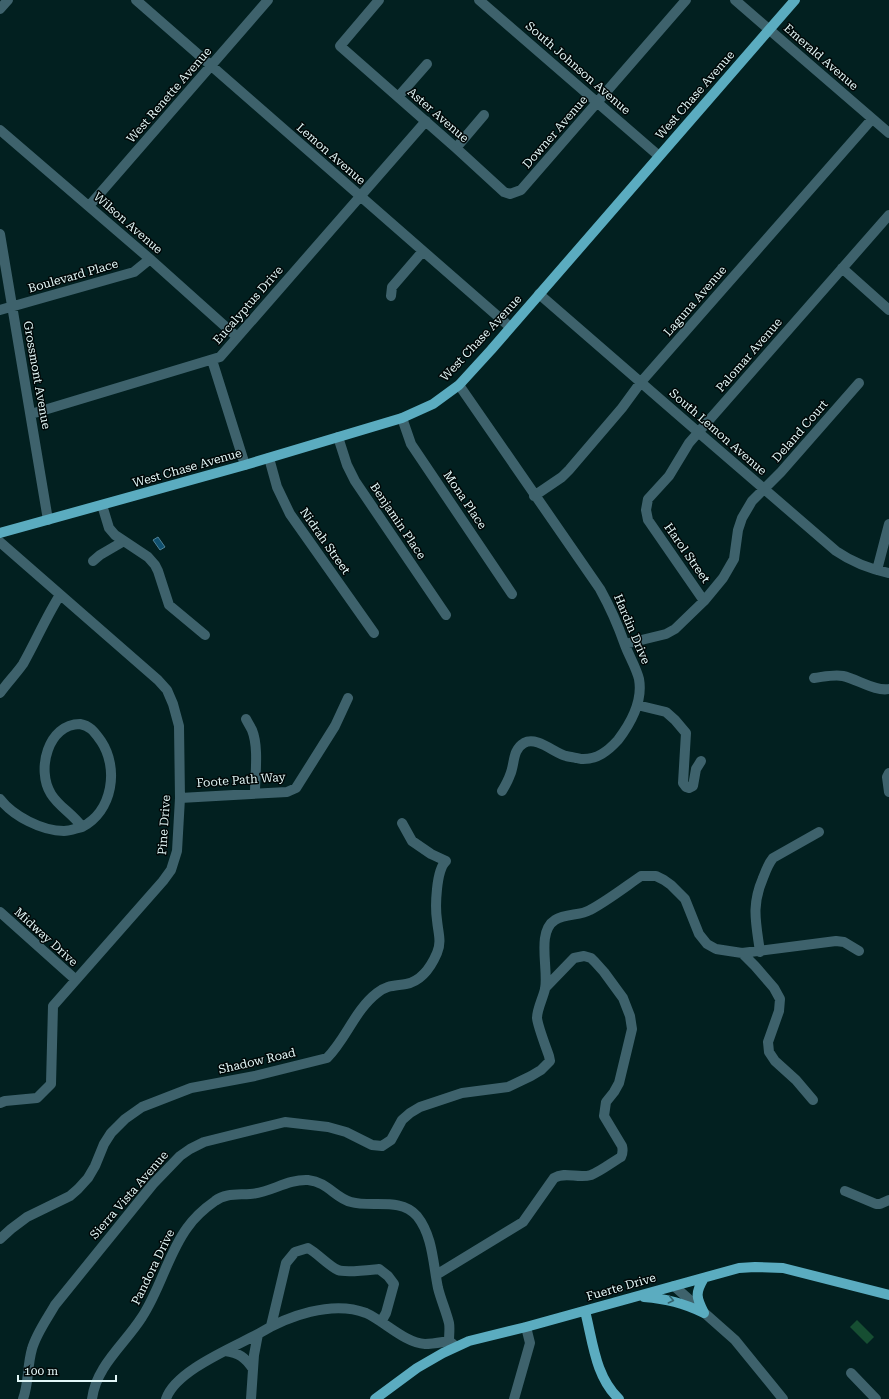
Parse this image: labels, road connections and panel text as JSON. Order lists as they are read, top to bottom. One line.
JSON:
{"streets":{"main road":["West Chase Avenue","Fuerte Drive"],"street":["Emerald Avenue","South Johnson Avenue","West Renette Avenue","Aster Avenue","Downer Avenue","Lemon Avenue","Wilson Avenue","Boulevard Place","Laguna Avenue","Eucalyptus Drive","Palomar Avenue","Grossmont Avenue","Deland Court","South Lemon Avenue","Mona Place","Benjamin Place","Nidrah Street","Harol Street","Hardin Drive","Foote Path Way","Pine Drive","Midway Drive","Shadow Road","Sierra Vista Avenue","Pandora Drive"]},"crossings":[["Emerald Avenue","West Chase Avenue"],["Emerald Avenue","Laguna Avenue"],["South Johnson Avenue","West Chase Avenue"],["South Johnson Avenue","Downer Avenue"],["West Renette Avenue","Lemon Avenue"],["West Renette Avenue","Wilson Avenue"],["West Chase Avenue","Lemon Avenue"],["West Chase Avenue","Grossmont Avenue"],["West Chase Avenue","South Lemon Avenue"],["West Chase Avenue","Mona Place"],["West Chase Avenue","Benjamin Place"],["West Chase Avenue","Nidrah Street"],["West Chase Avenue","Hardin Drive"],["Aster Avenue","Downer Avenue"],["Aster Avenue","Eucalyptus Drive"],["Lemon Avenue","Eucalyptus Drive"],["Wilson Avenue","Boulevard Place"],["Wilson Avenue","Eucalyptus Drive"],["Boulevard Place","Grossmont Avenue"],["Laguna Avenue","South Lemon Avenue"],["Laguna Avenue","Hardin Drive"],["Eucalyptus Drive","Grossmont Avenue"],["Palomar Avenue","South Lemon Avenue"],["Palomar Avenue","Harol Street"],["Deland Court","South Lemon Avenue"],["Deland Court","Harol Street"],["Deland Court","Hardin Drive"],["Foote Path Way","Pine Drive"],["Pine Drive","Midway Drive"],["Pandora Drive","Fuerte Drive"]],"scale_bar":"100 m"}
